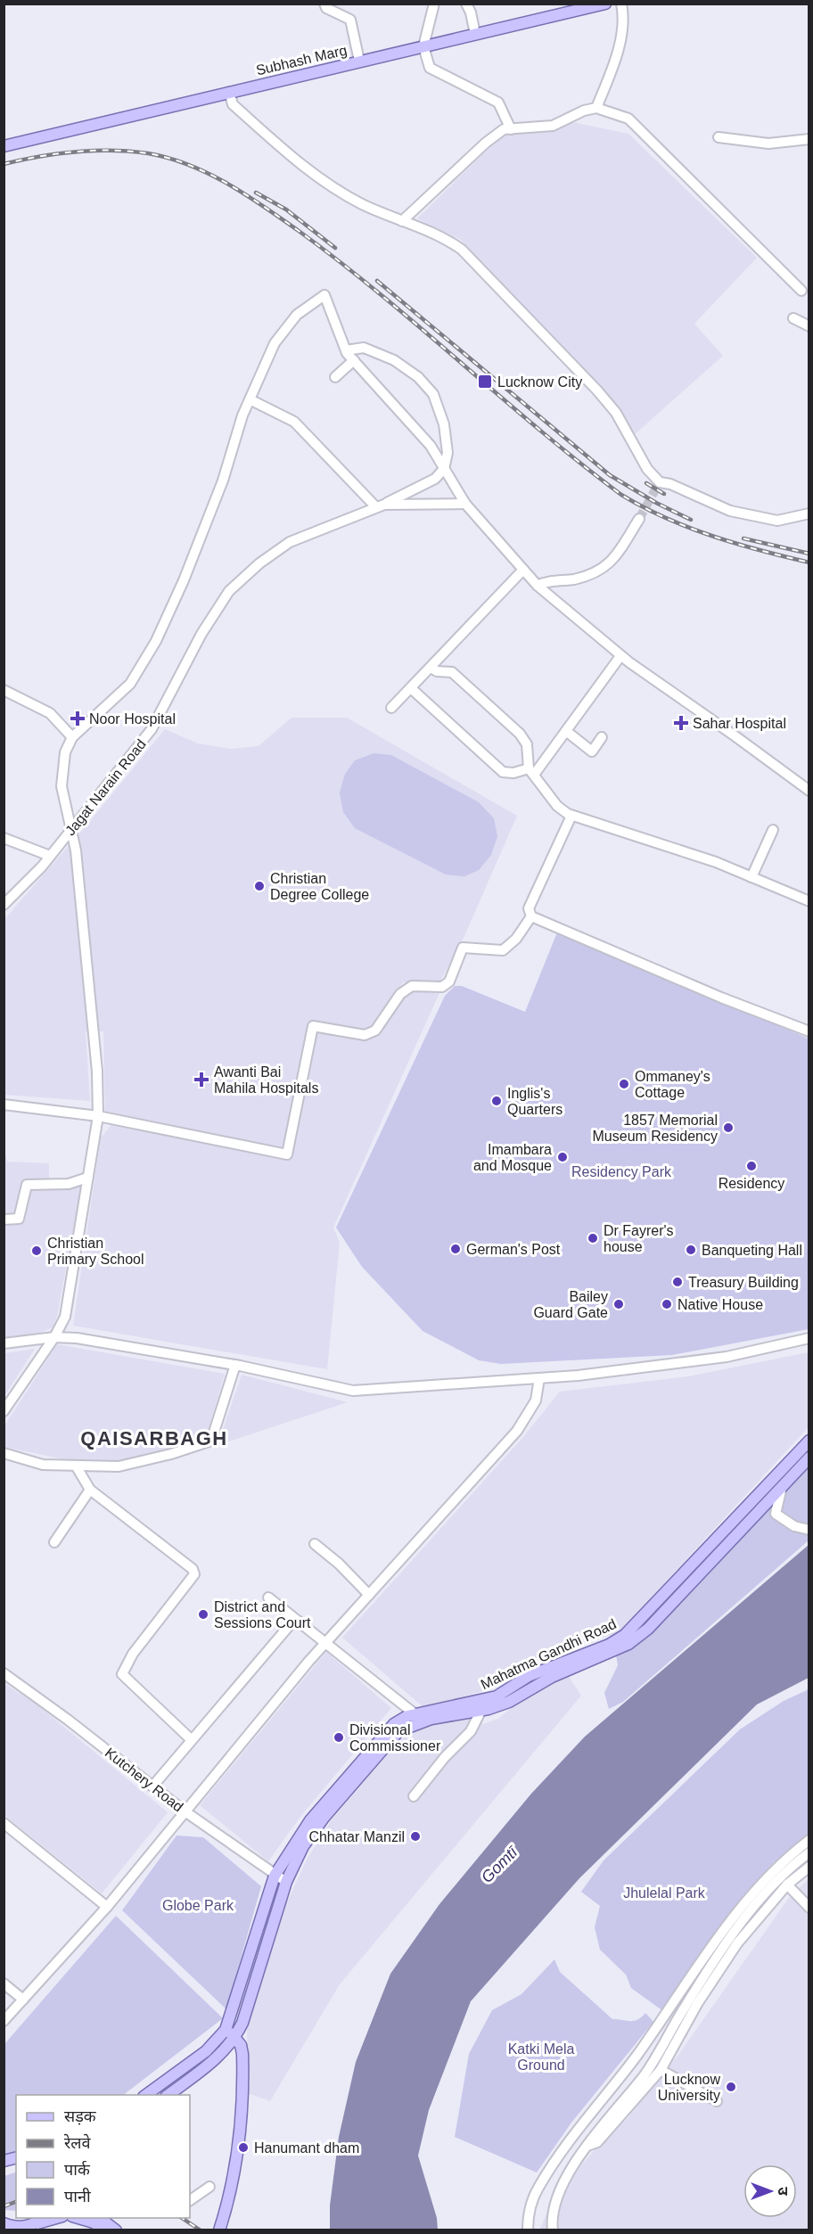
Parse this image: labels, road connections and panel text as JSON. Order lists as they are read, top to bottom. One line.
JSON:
{"streets":{"main road":["Subhash Marg","Mahatma Gandhi Road"],"street":["Jagat Narain Road","Kutchery Road"]},"crossings":[["Mahatma Gandhi Road","Kutchery Road"]],"districts":["QAISARBAGH"],"water":["Gomtī"],"parks":["Residency Park","Jhulelal Park","Globe Park","Katki Mela Ground"],"places":{"transit":["Lucknow City"],"health":["Noor Hospital","Sahar Hospital","Awanti Bai Mahila Hospitals"],"other":["Christian Degree College","Ommaney's Cottage","Inglis's Quarters","1857 Memorial Museum Residency","Imambara and Mosque","Residency","Dr Fayrer's house","German's Post","Banqueting Hall","Christian Primary School","Treasury Building","Bailey Guard Gate","Native House","District and Sessions Court","Divisional Commissioner","Chhatar Manzil","Lucknow University","Hanumant dham"]},"legend":["सड़क","रेलवे","पार्क","पानी"],"north":"right"}
